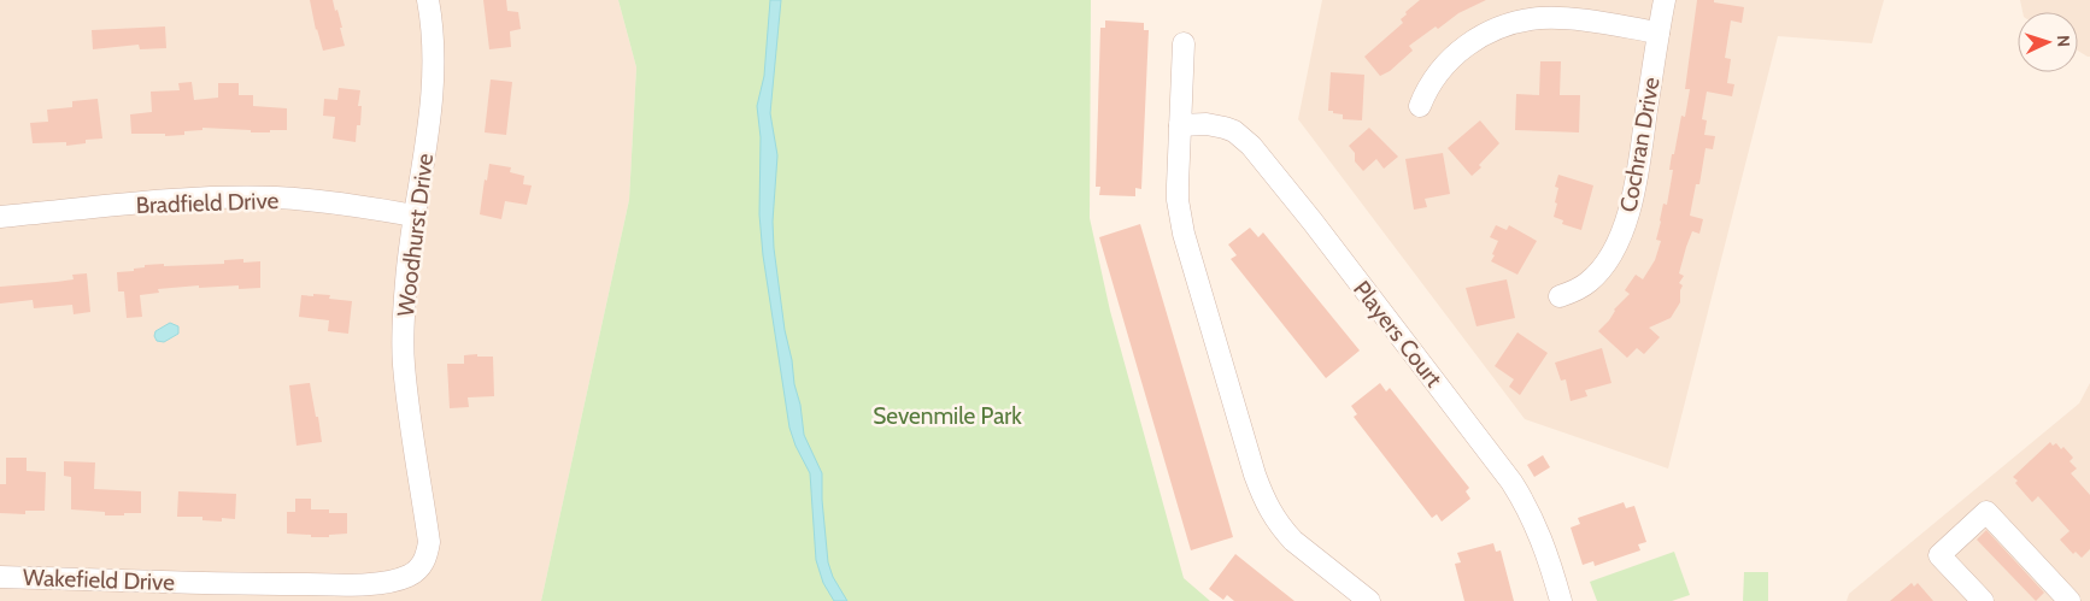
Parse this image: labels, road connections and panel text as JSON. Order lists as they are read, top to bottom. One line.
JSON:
{"streets":{"street":["Cochran Drive","Bradfield Drive","Woodhurst Drive","Players Court","Wakefield Drive"]},"crossings":[["Bradfield Drive","Woodhurst Drive"],["Woodhurst Drive","Wakefield Drive"]],"parks":["Sevenmile Park"],"north":"right"}
